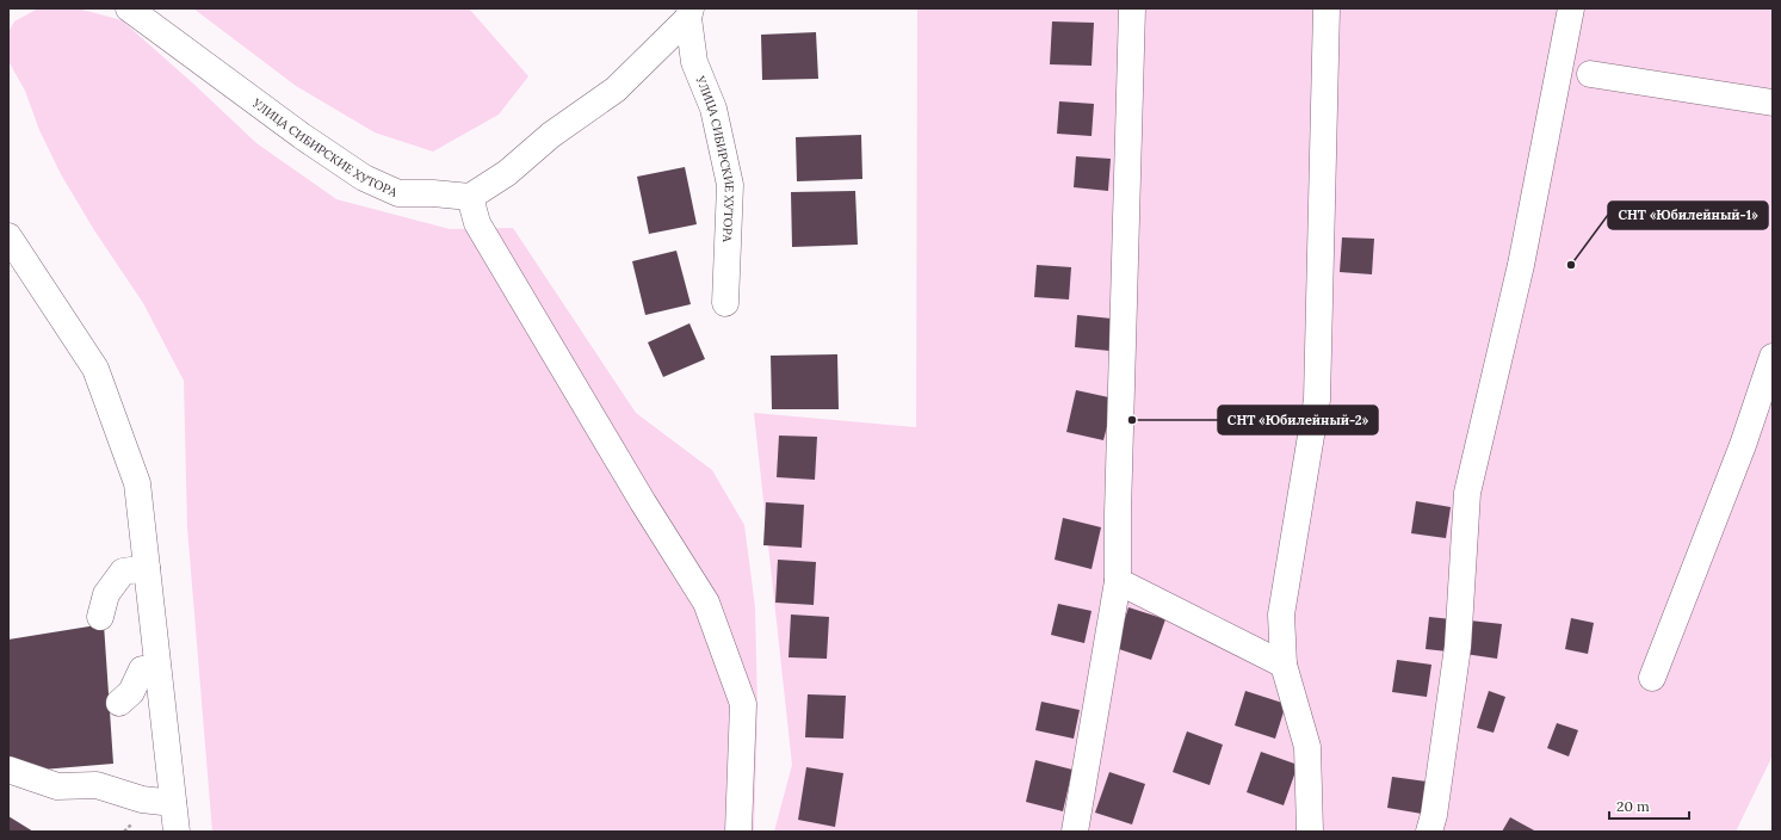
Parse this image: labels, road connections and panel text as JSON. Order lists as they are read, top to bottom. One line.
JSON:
{"streets":{"street":["УЛИЦА СИБИРСКИЕ ХУТОРА"]},"places":["СНТ «Юбилейный-1»","СНТ «Юбилейный-2»"],"scale_bar":"20 m"}
